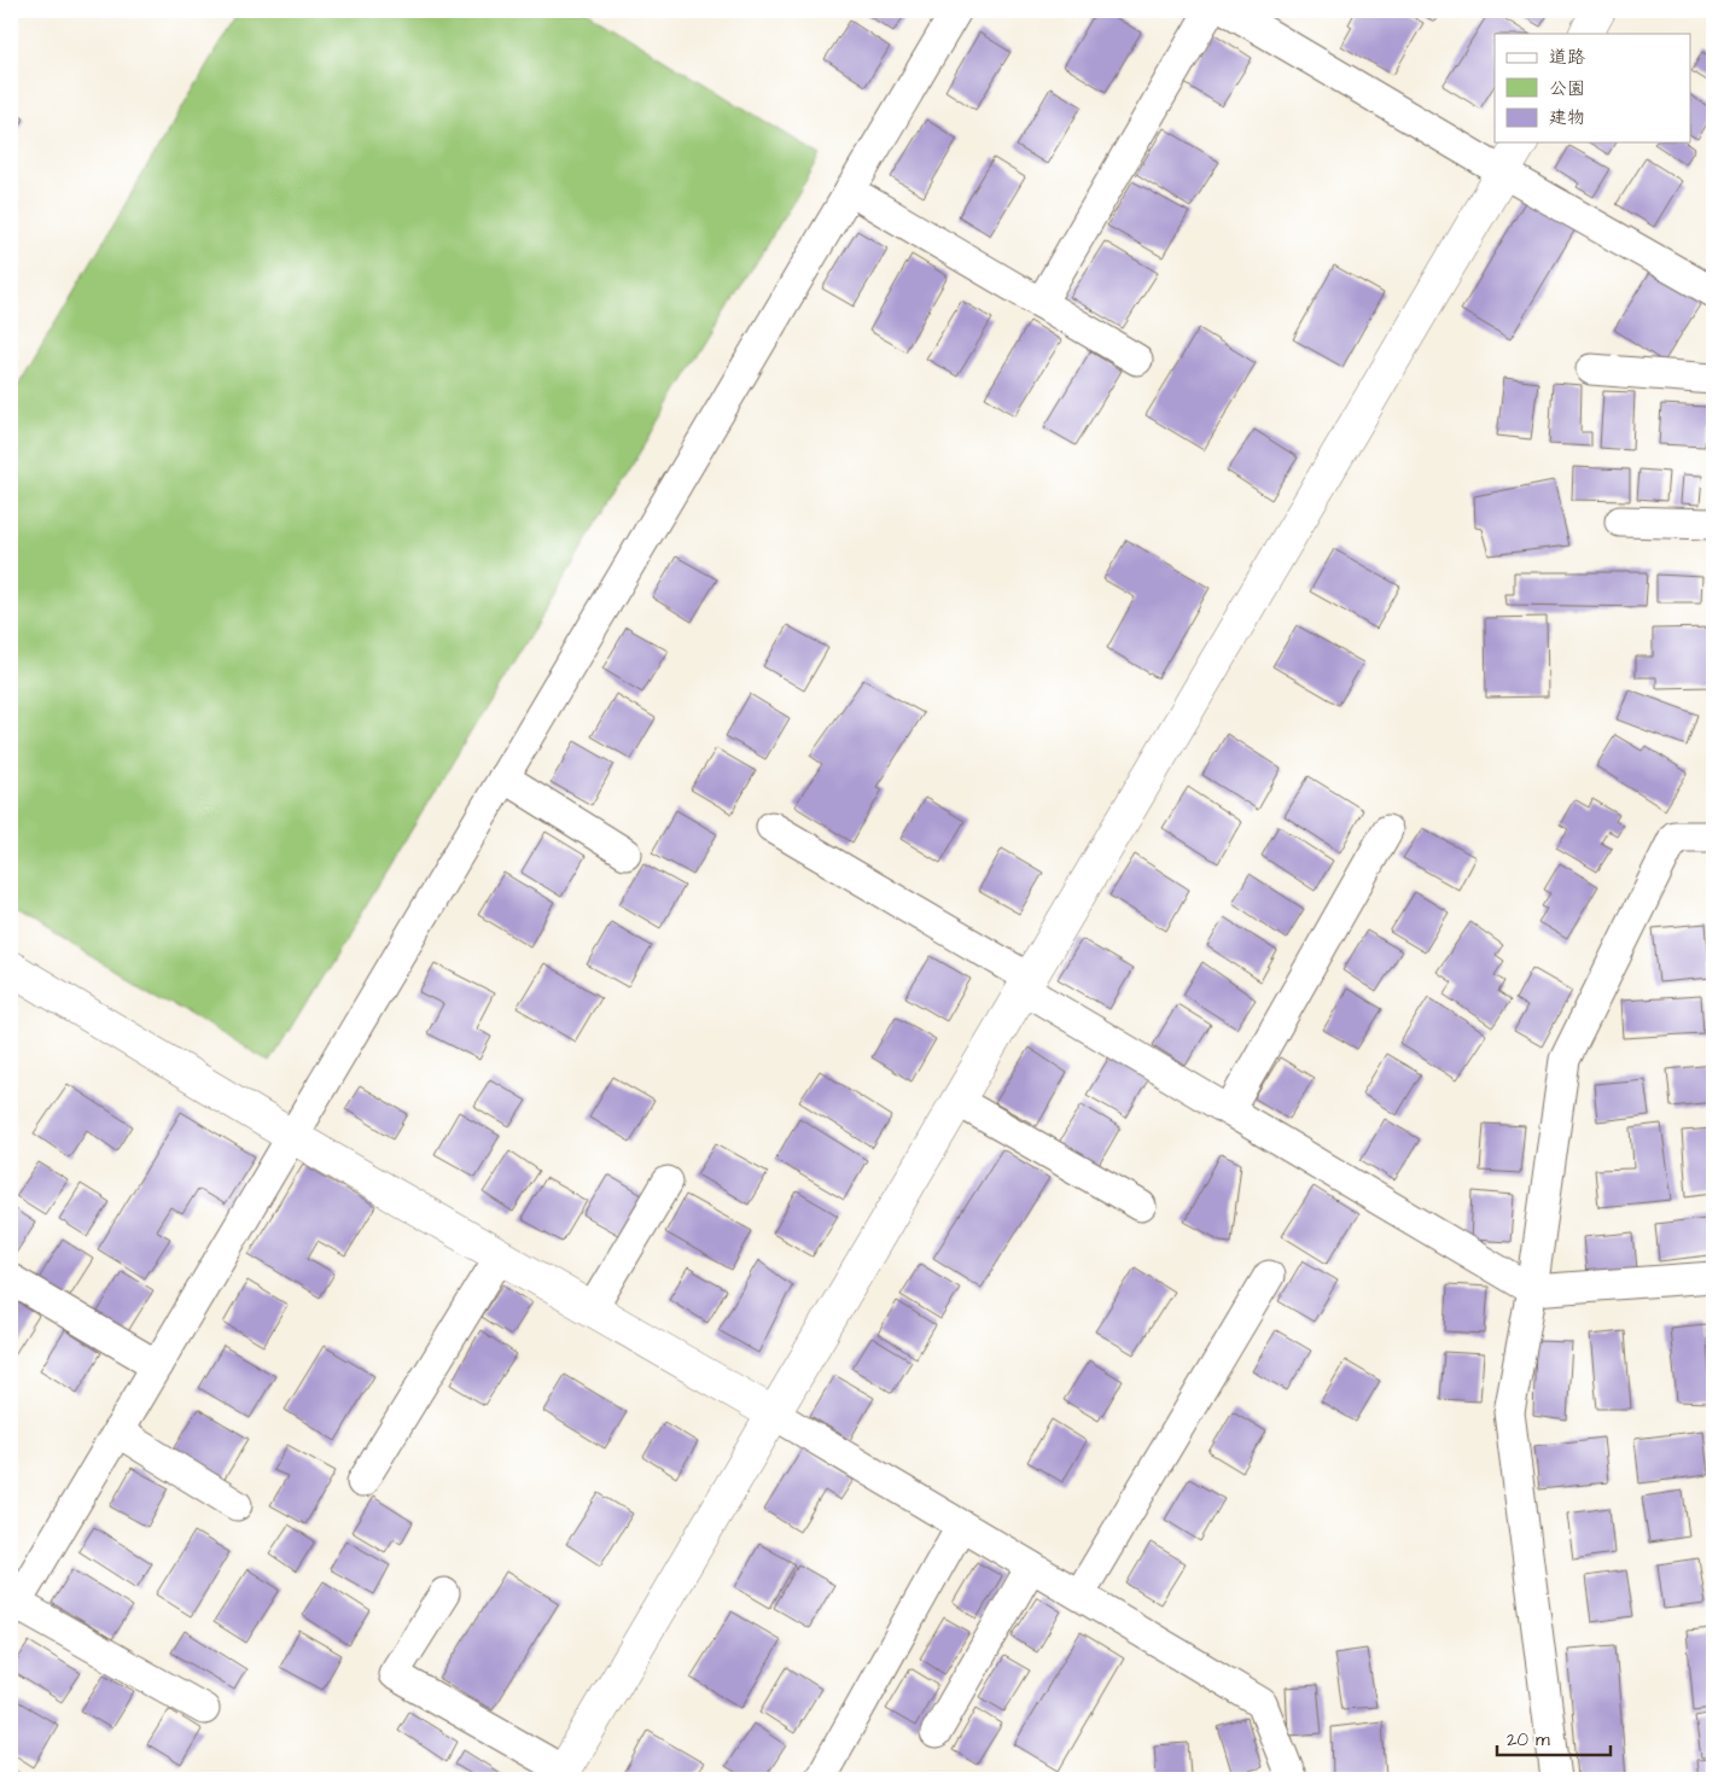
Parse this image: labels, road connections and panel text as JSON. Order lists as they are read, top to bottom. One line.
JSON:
{"legend":["道路","公園","建物"],"scale_bar":"20 m"}
